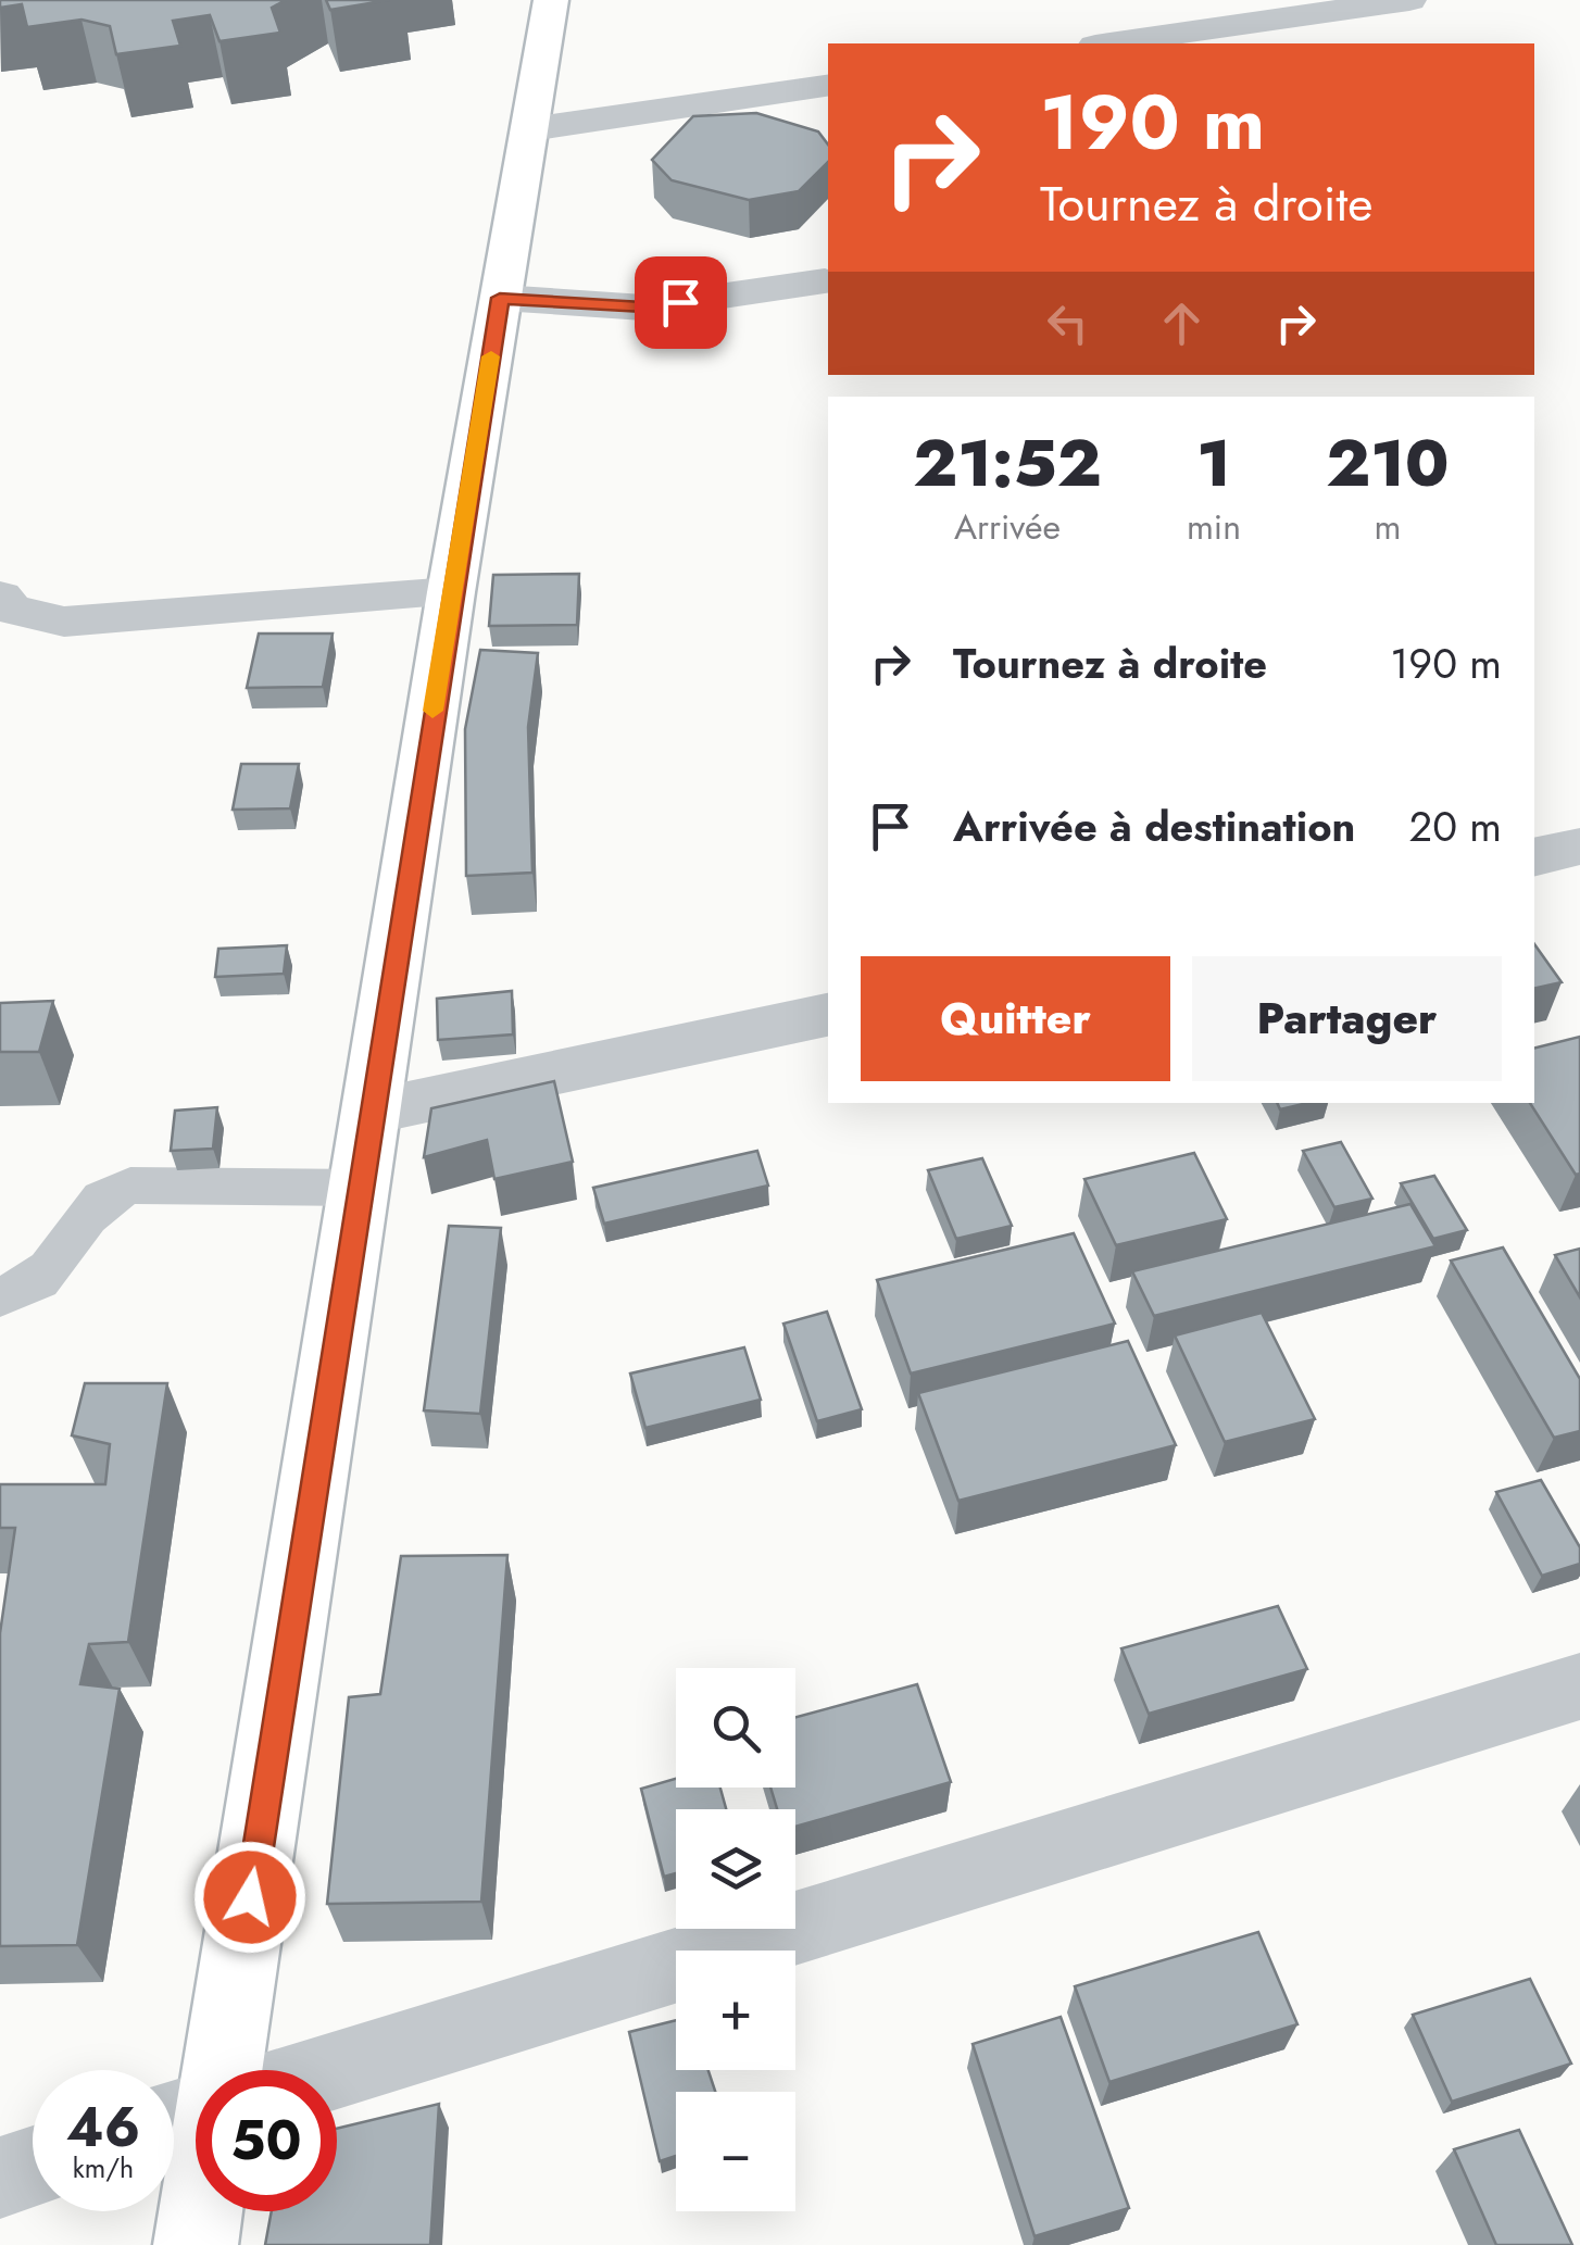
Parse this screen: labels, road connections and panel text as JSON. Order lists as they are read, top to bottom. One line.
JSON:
{"page":{"turn":["190 m","Tournez à droite"],"eta":["21:52","Arrivée","1","min","210","m"],"list":[{"name":"Tournez à droite","value":"190 m"},{"name":"Arrivée à destination","value":"20 m"}],"buttons":["Quitter","Partager"],"map_buttons":["+","−"],"speed":"46 km/h","limit":"50"}}
